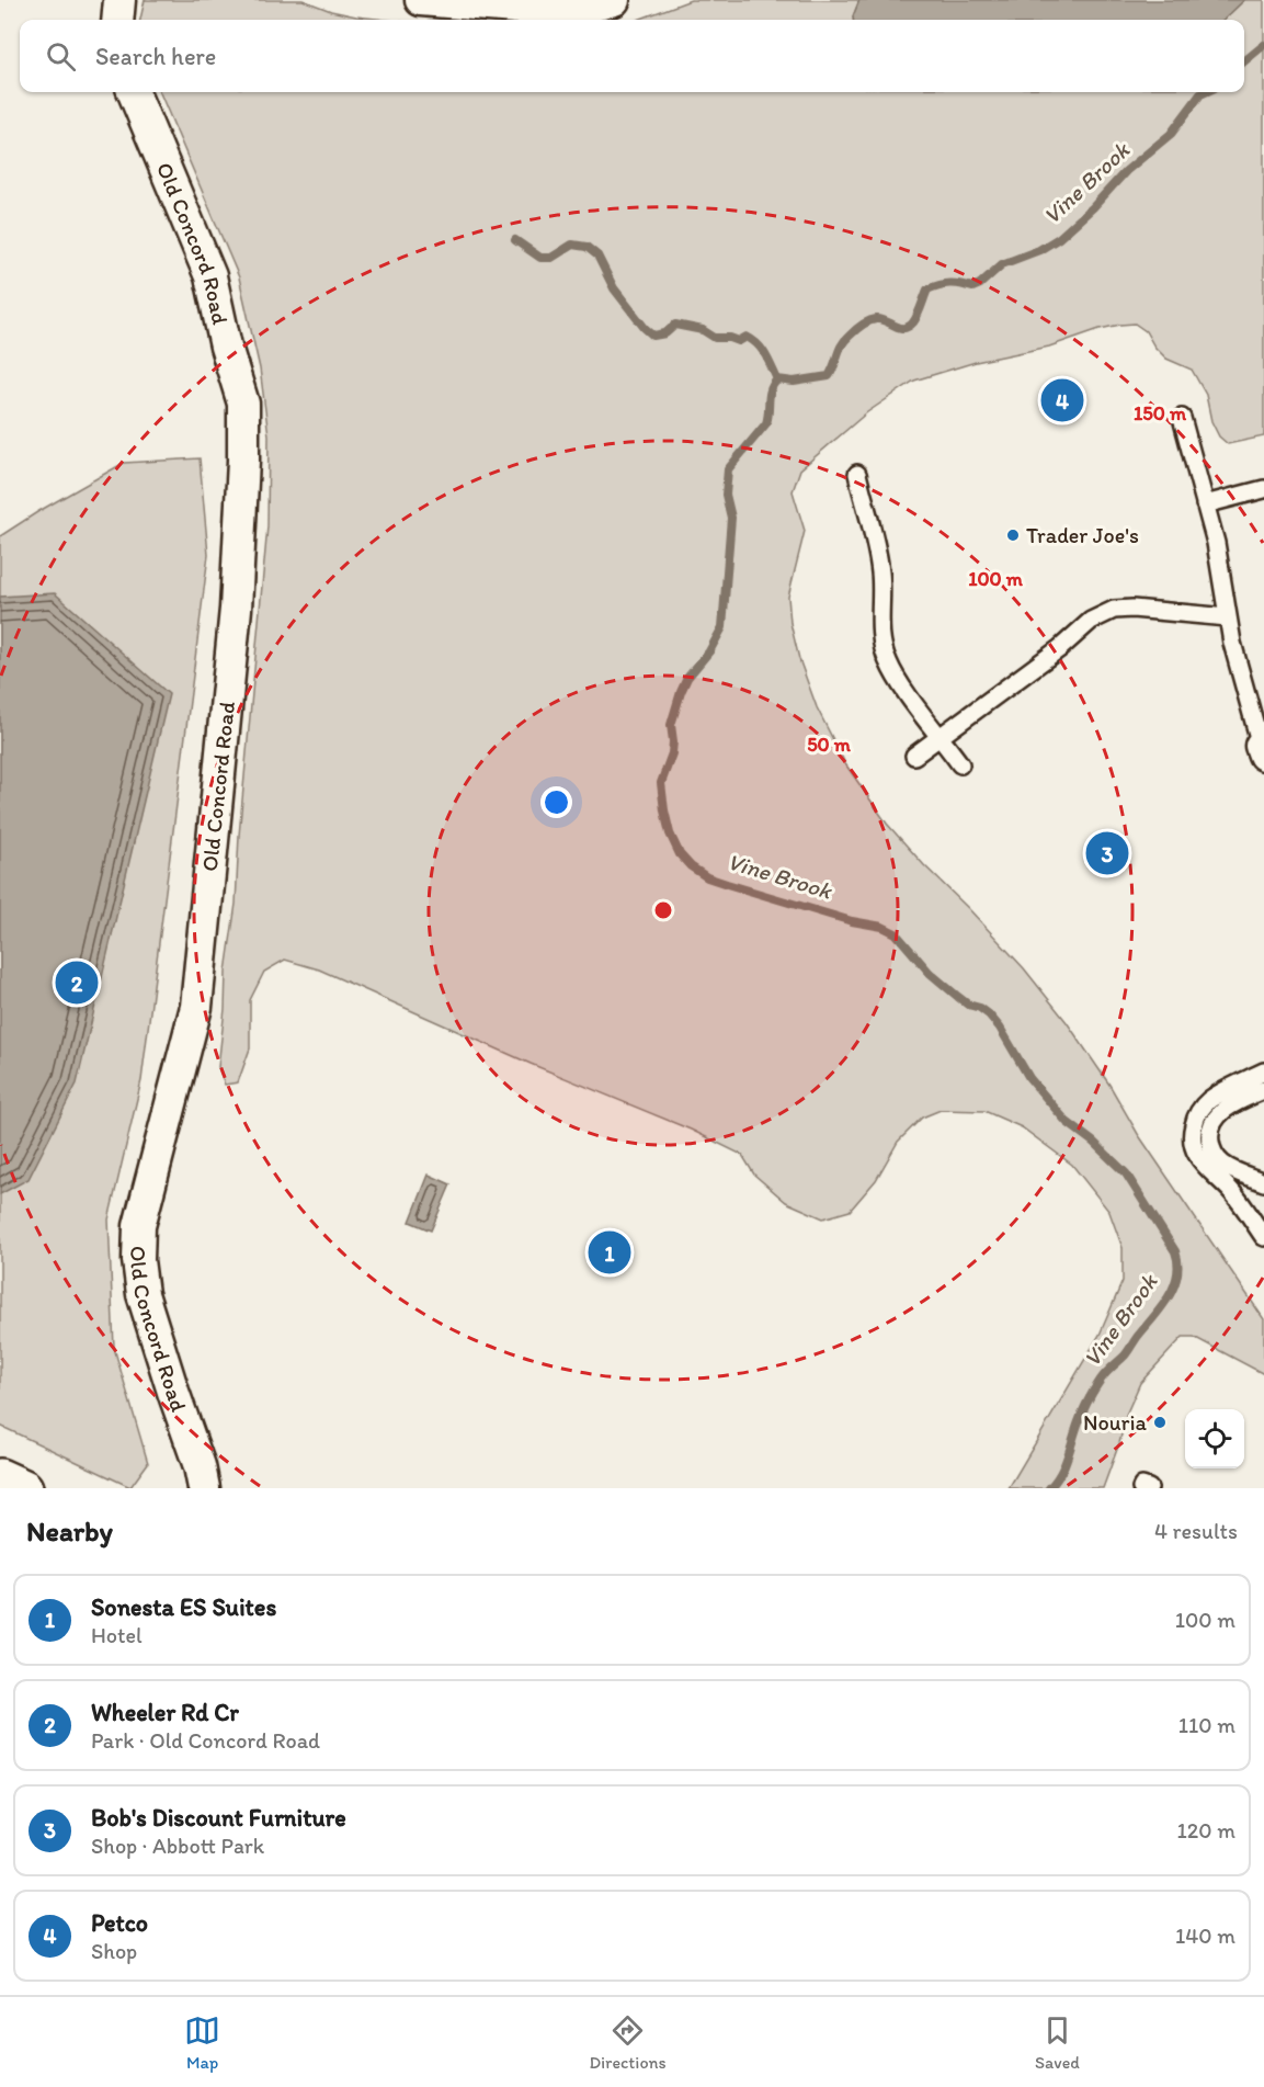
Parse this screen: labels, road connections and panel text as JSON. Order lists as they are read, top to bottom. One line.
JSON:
{"streets":{"street":["Old Concord Road"]},"water":["Vine Brook"],"places":["Trader Joe's","Nouria"],"page":{"search":"Search here","pins":["4","3","2","1"],"heading":["Nearby","4 results"],"list":[{"mark":"1","name":"Sonesta ES Suites","note":"Hotel","value":"100 m"},{"mark":"2","name":"Wheeler Rd Cr","note":"Park · Old Concord Road","value":"110 m"},{"mark":"3","name":"Bob's Discount Furniture","note":"Shop · Abbott Park","value":"120 m"},{"mark":"4","name":"Petco","note":"Shop","value":"140 m"}],"nav":["Map","Directions","Saved"]},"rings":["150 m","100 m","50 m"]}
